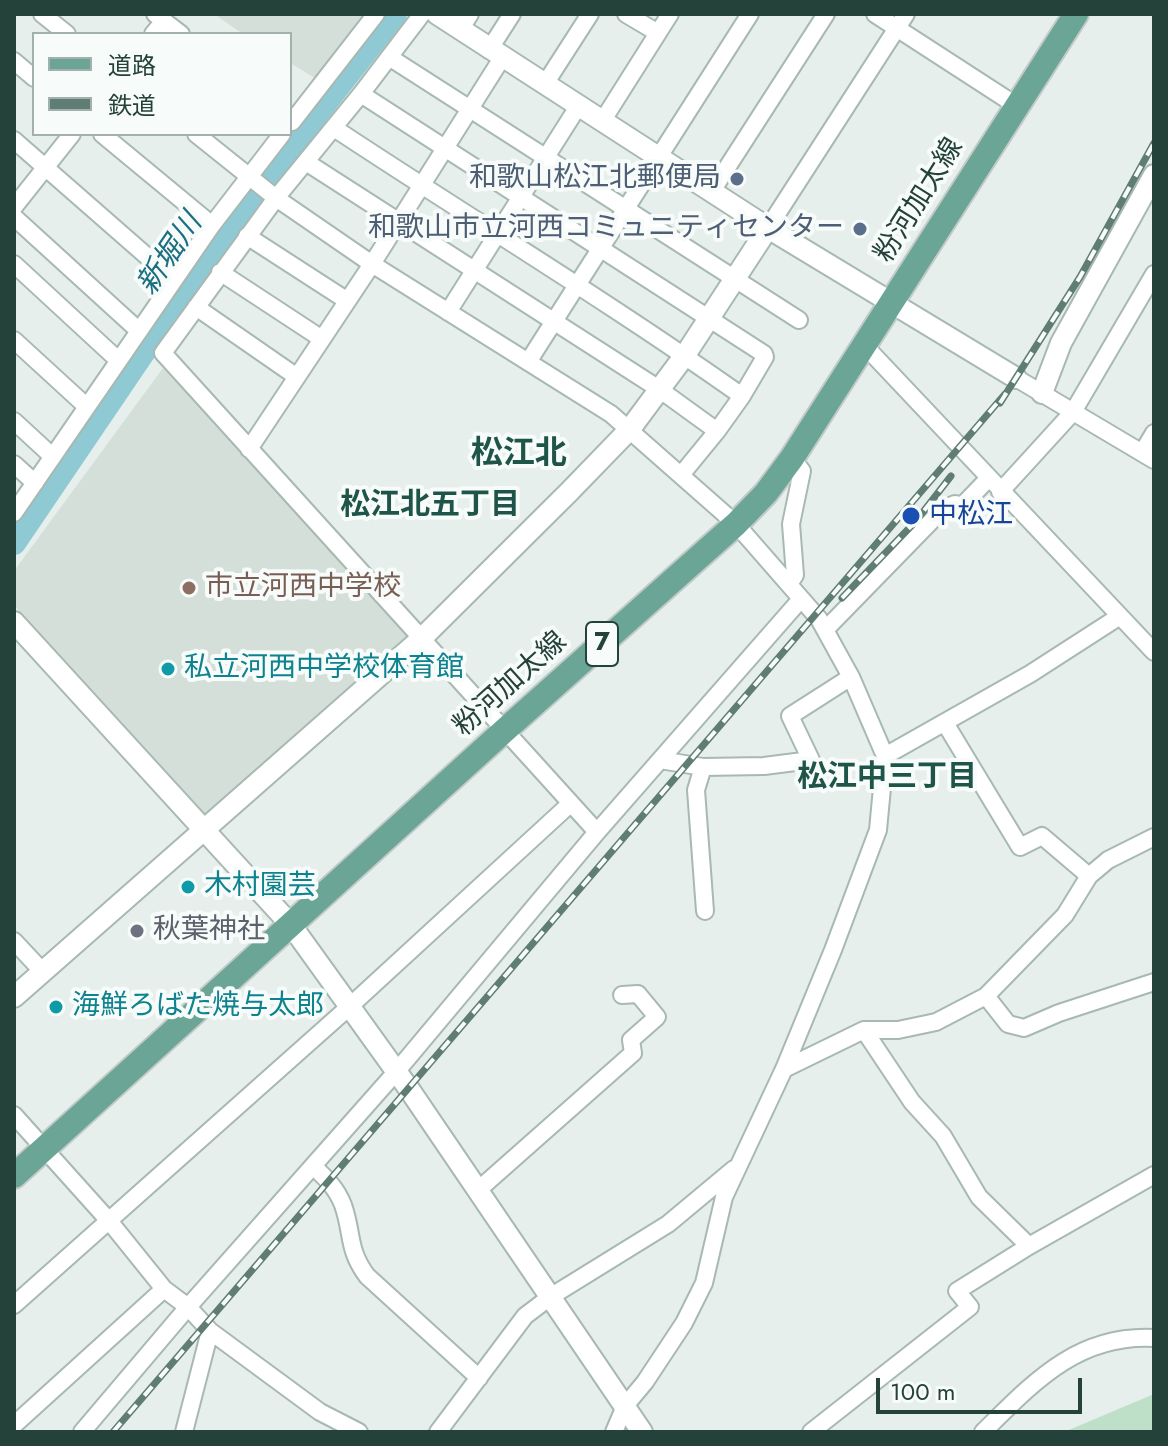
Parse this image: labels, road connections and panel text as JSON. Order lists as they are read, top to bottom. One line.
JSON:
{"streets":{"main road":["粉河加太線","7"]},"districts":["松江北","松江北五丁目","松江中三丁目"],"water":["新堀川"],"places":["和歌山松江北郵便局","和歌山市立河西コミュニティセンター","中松江","市立河西中学校","私立河西中学校体育館","木村園芸","秋葉神社","海鮮ろばた焼与太郎"],"legend":["道路","鉄道"],"scale_bar":"100 m"}
